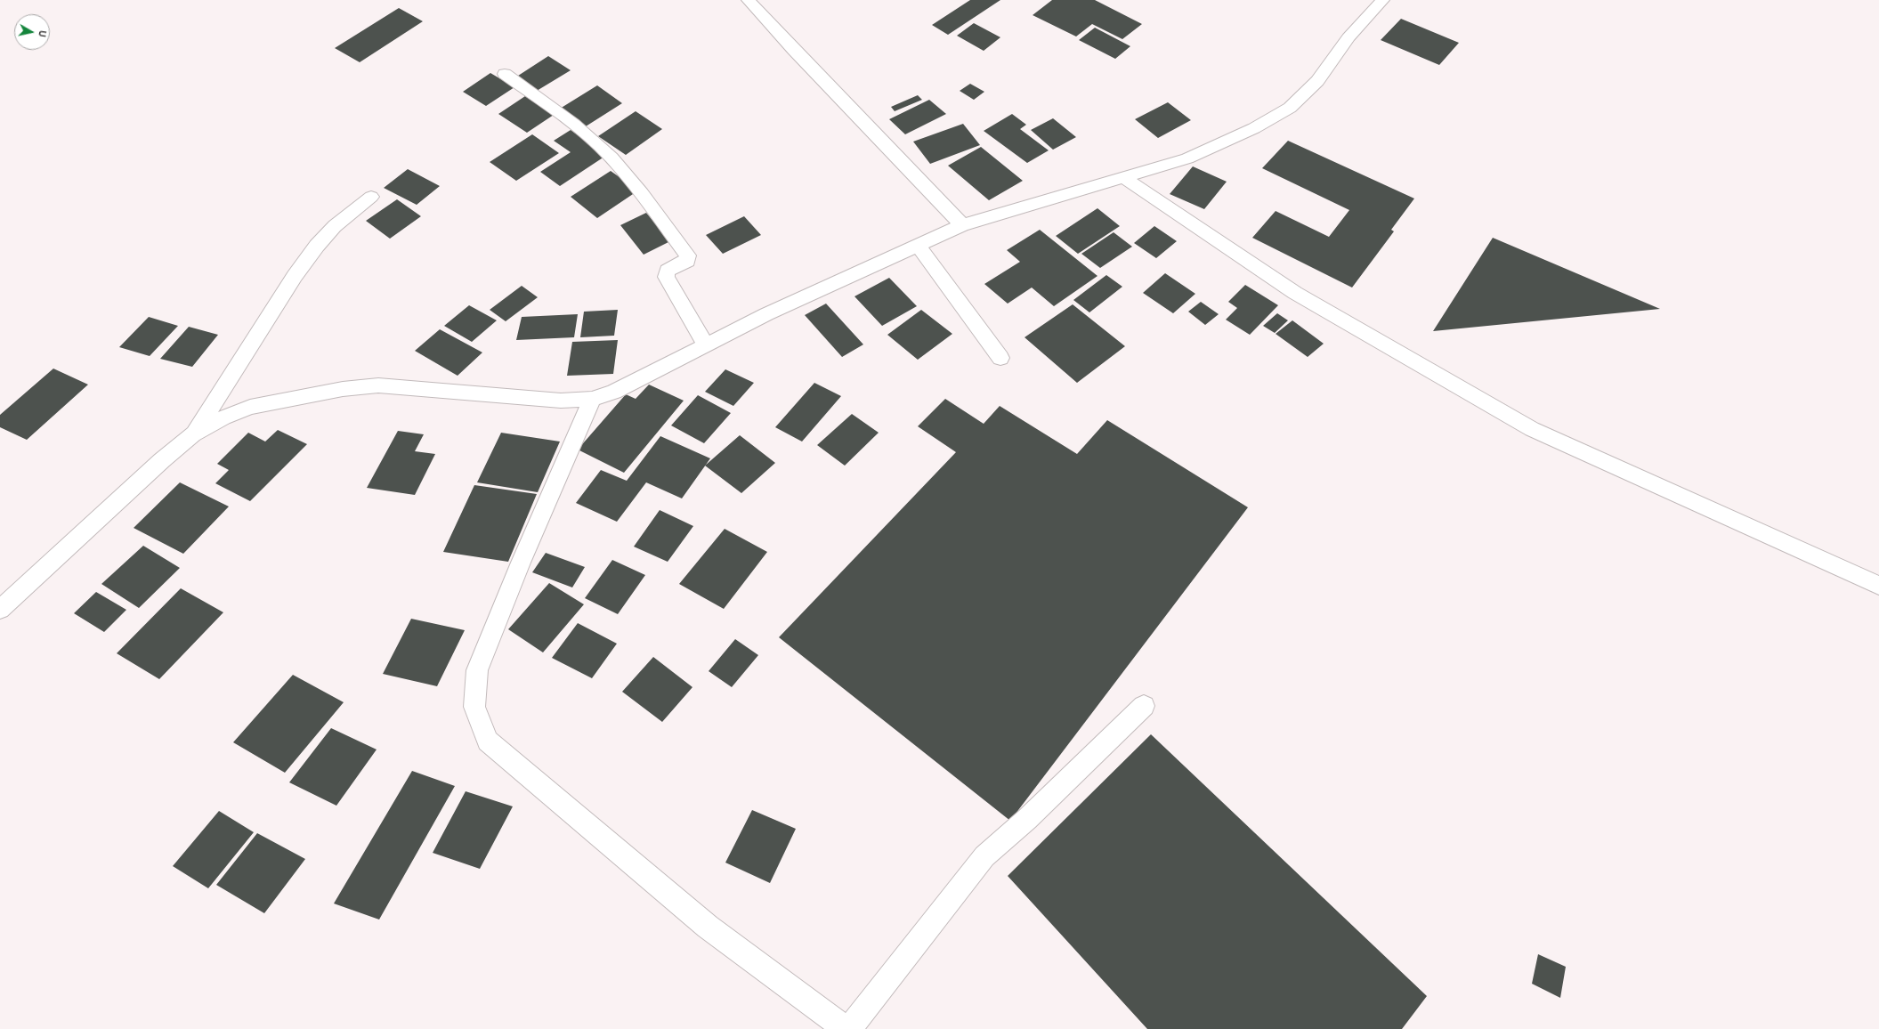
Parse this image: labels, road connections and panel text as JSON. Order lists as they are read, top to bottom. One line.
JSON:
{"north":"right"}
